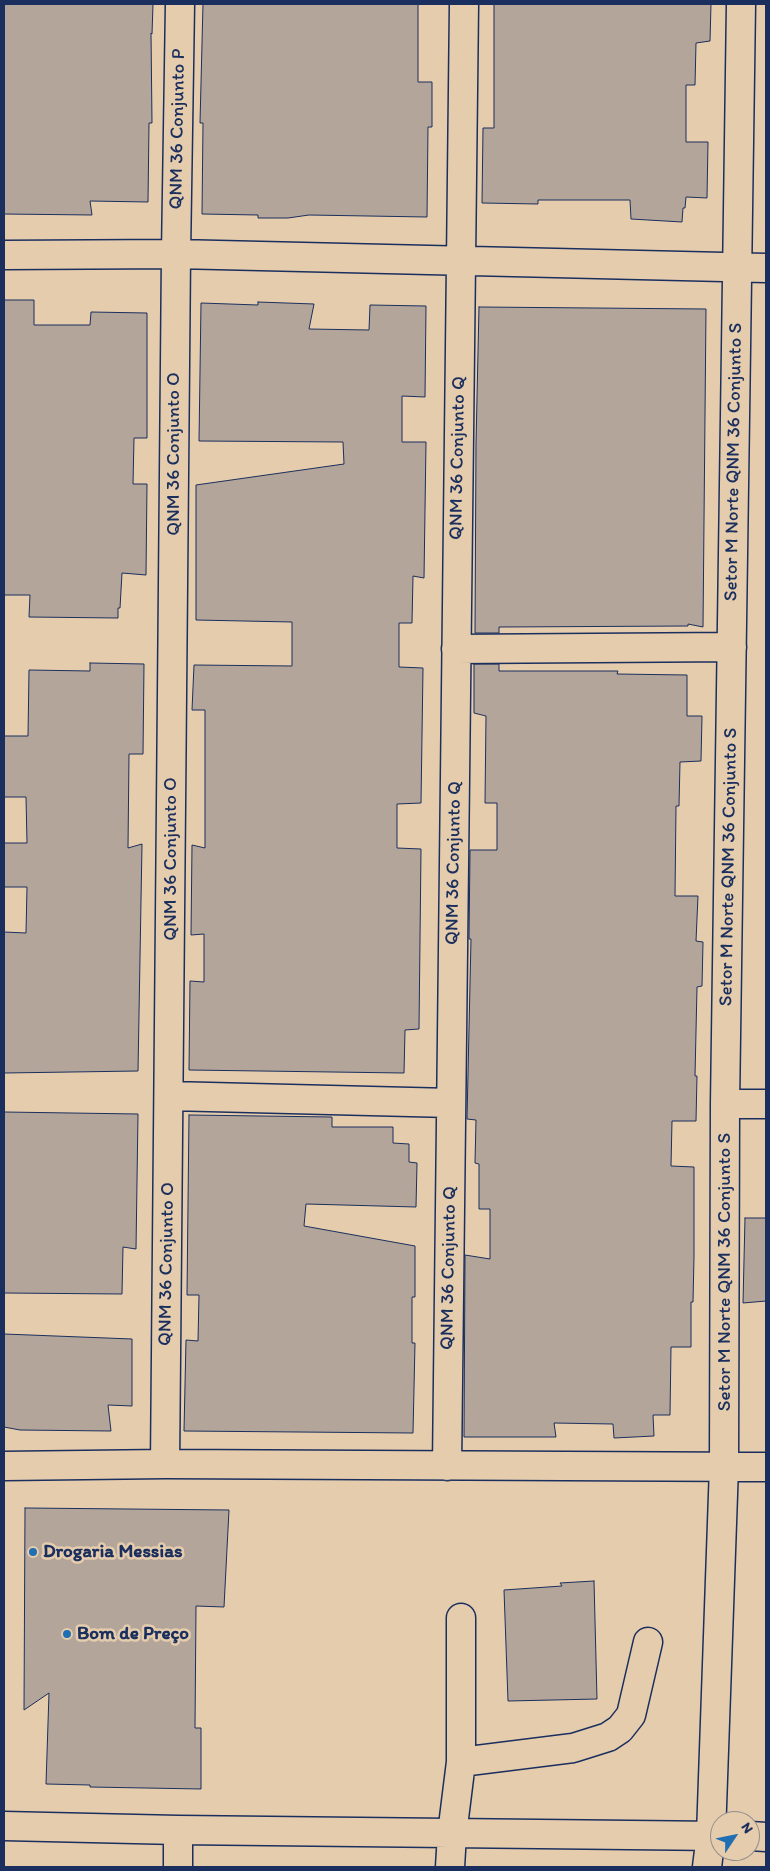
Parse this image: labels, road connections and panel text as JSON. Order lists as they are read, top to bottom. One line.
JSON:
{"streets":{"street":["QNM 36 Conjunto P","QNM 36 Conjunto O","QNM 36 Conjunto Q","Setor M Norte QNM 36 Conjunto S"]},"crossings":[["QNM 36 Conjunto P","QNM 36 Conjunto O"]],"places":["Drogaria Messias","Bom de Preço"],"north":"top right"}
